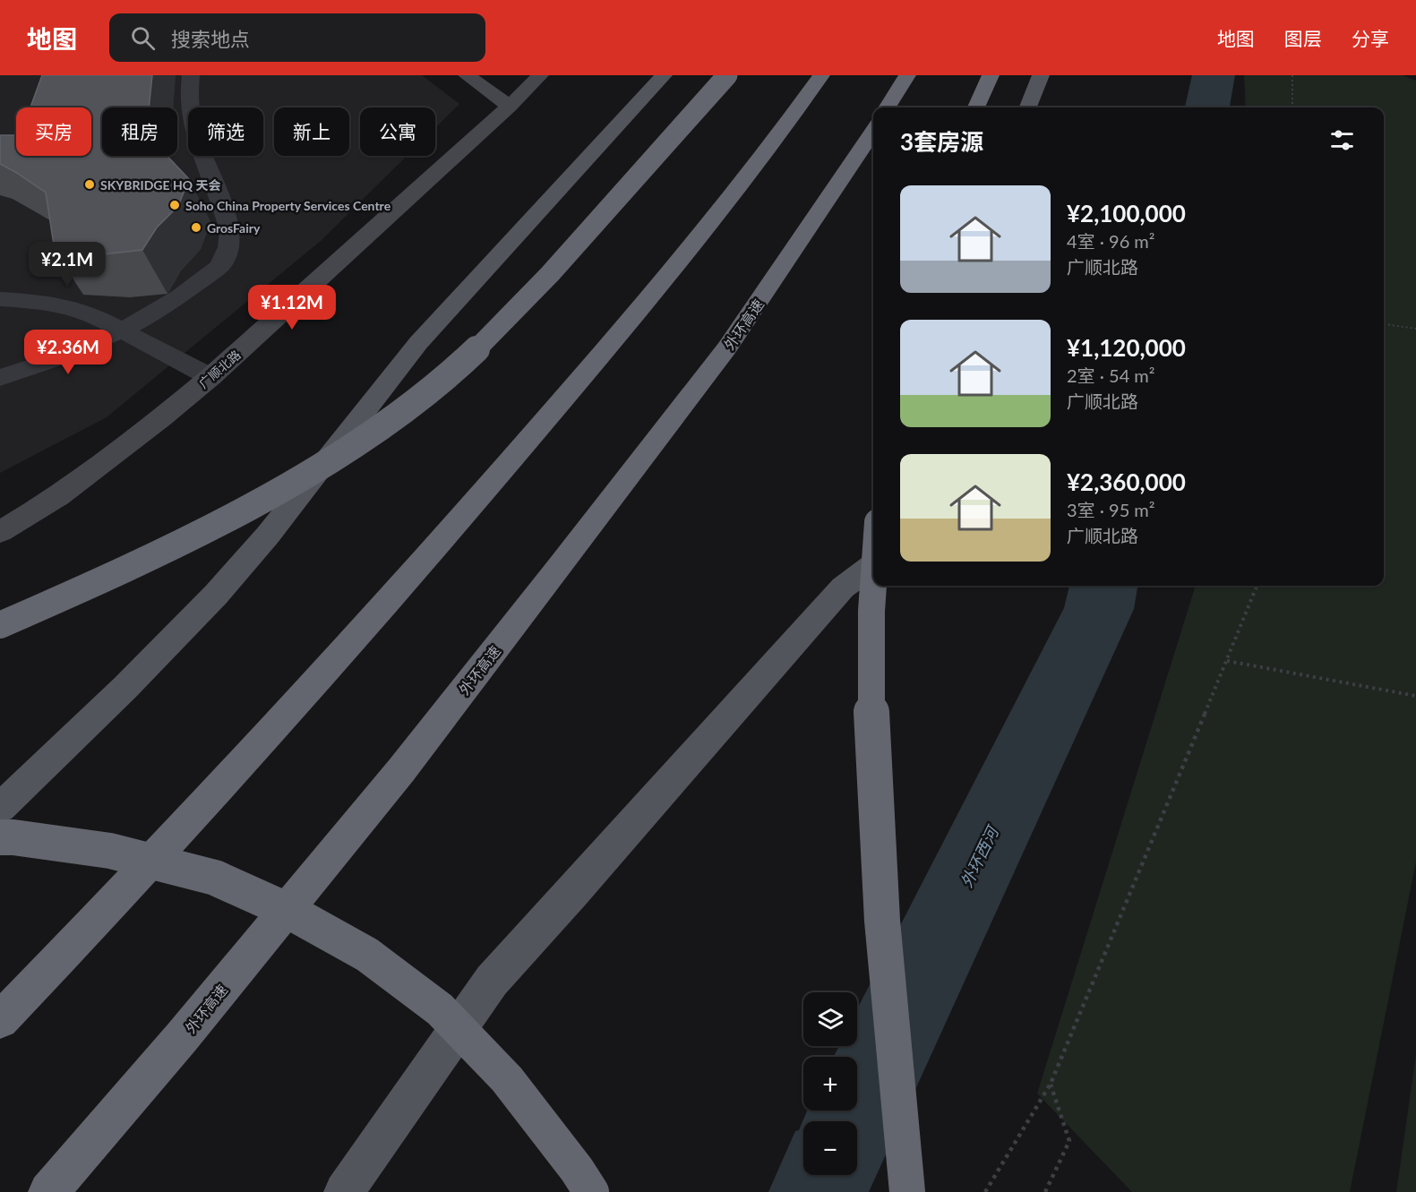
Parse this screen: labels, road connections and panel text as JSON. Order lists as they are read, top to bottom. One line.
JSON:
{"streets":{"highway":["外环高速"],"street":["广顺北路"]},"water":["外环西河"],"places":["SKYBRIDGE HQ 天会","Soho China Property Services Centre","GrosFairy"],"page":{"header":"地图","search":"搜索地点","nav":["地图","图层","分享"],"chip":["买房","租房","筛选","新上","公寓"],"heading":"3套房源","list":[{"name":"¥2,100,000","note":"4室 · 96 m² · 广顺北路"},{"name":"¥1,120,000","note":"2室 · 54 m² · 广顺北路"},{"name":"¥2,360,000","note":"3室 · 95 m² · 广顺北路"}],"price":["¥2.1M","¥1.12M","¥2.36M"],"map_buttons":["+","−"]}}
